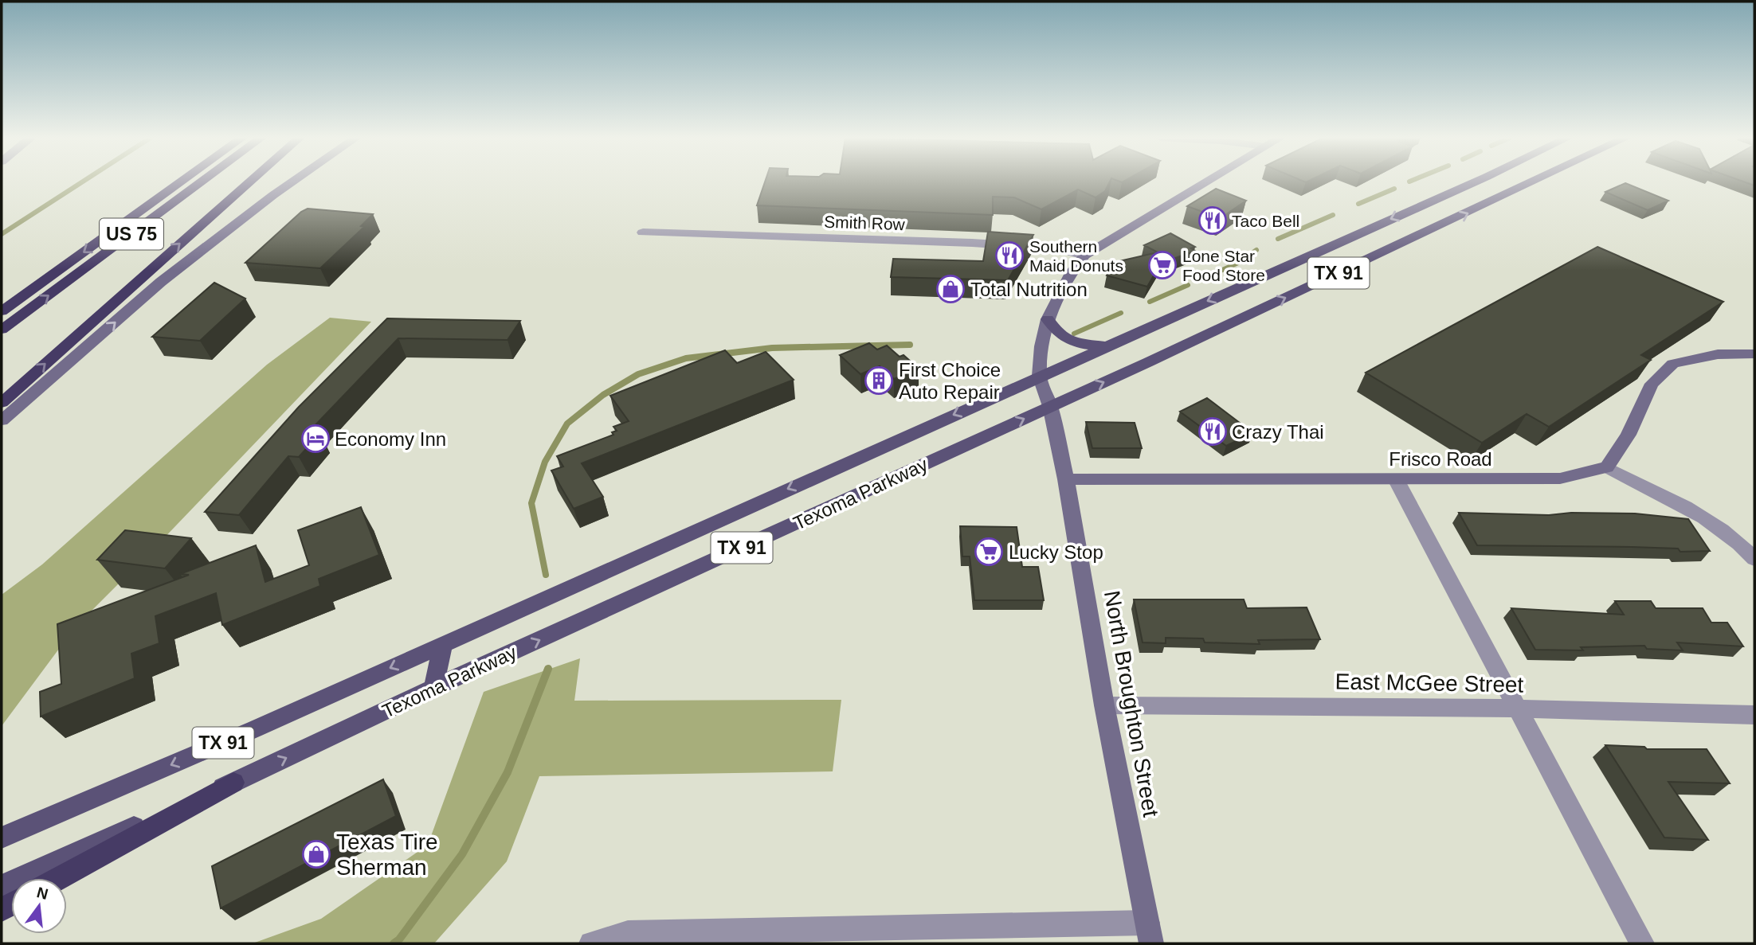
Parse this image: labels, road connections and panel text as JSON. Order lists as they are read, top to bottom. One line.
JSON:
{"streets":{"highway":["US 75","TX 91"],"main road":["Texoma Parkway"],"street":["Smith Row","Frisco Road","East McGee Street","North Broughton Street"]},"crossings":[["TX 91","Texoma Parkway"],["Frisco Road","North Broughton Street"],["Texoma Parkway","North Broughton Street"],["East McGee Street","North Broughton Street"]],"places":{"restaurant":["Taco Bell","Southern Maid Donuts","Crazy Thai"],"supermarket":["Lone Star Food Store","Lucky Stop"],"shop":["Total Nutrition","Texas Tire Sherman"],"building":["First Choice Auto Repair"],"hotel":["Economy Inn"]},"north":"top"}
